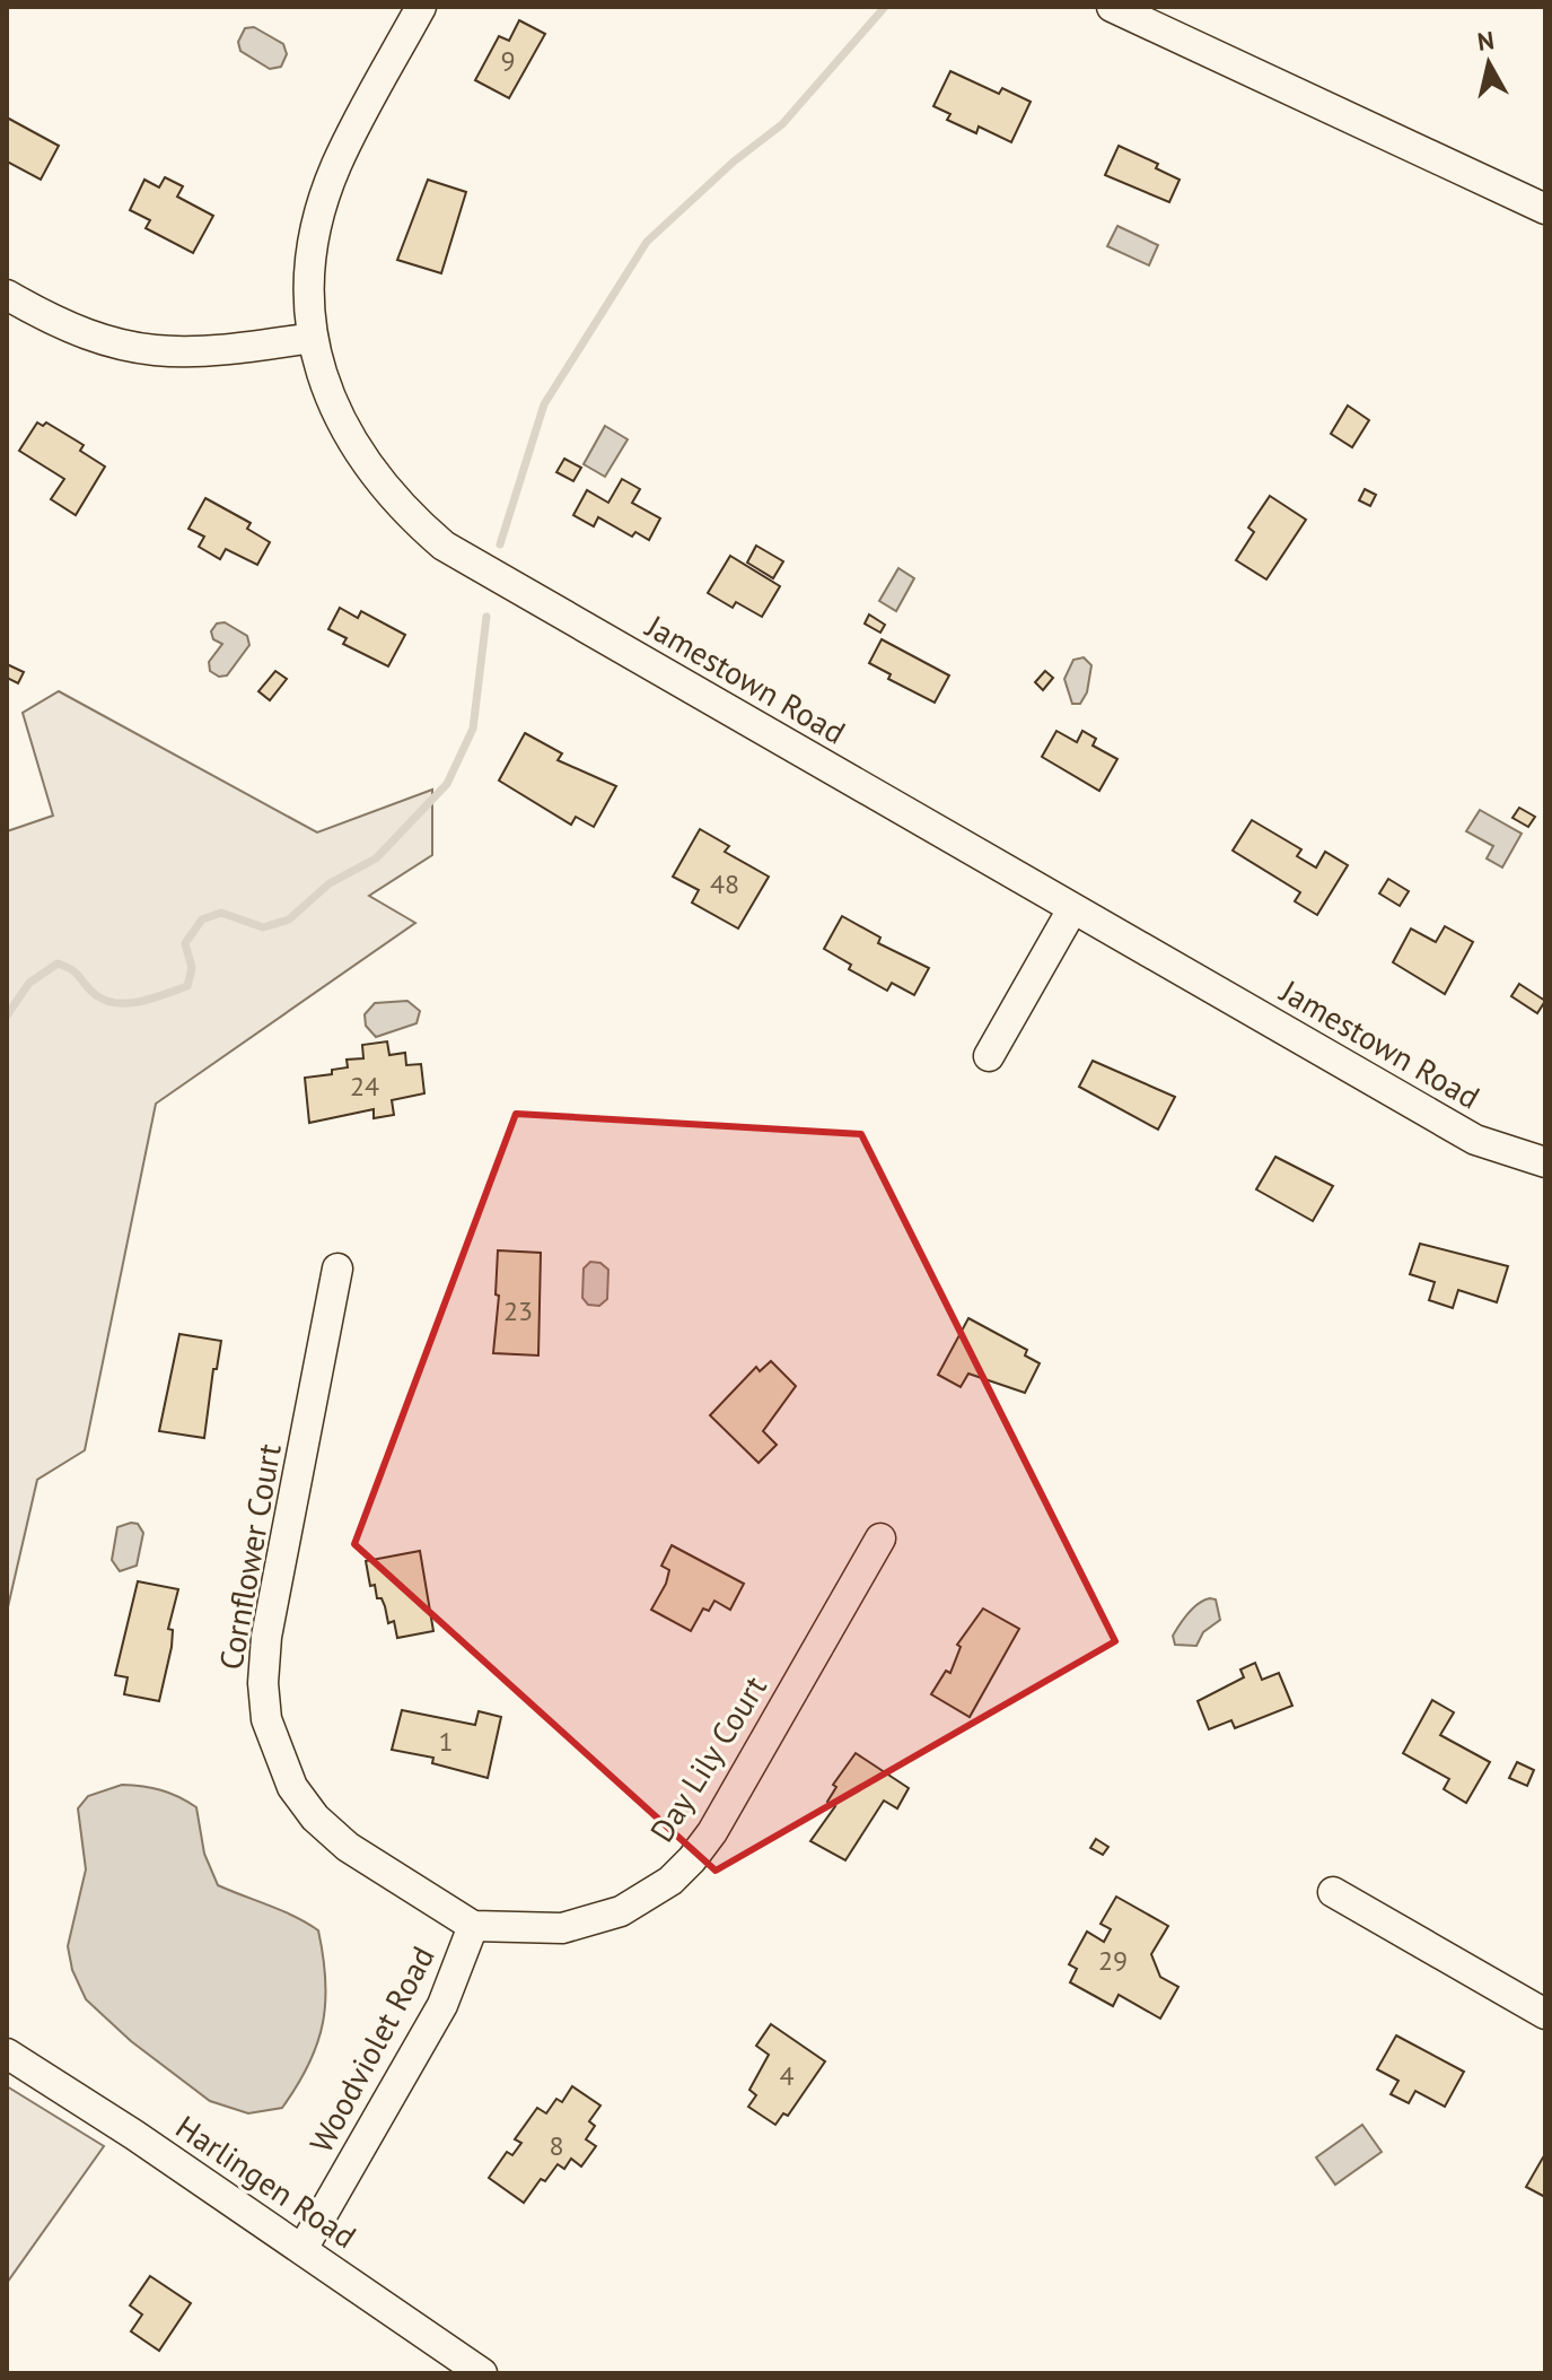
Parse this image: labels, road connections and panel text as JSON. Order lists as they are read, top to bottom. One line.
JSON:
{"streets":{"street":["Jamestown Road","Cornflower Court","Day Lily Court","Woodviolet Road","Harlingen Road"]},"crossings":[["Cornflower Court","Day Lily Court"],["Cornflower Court","Woodviolet Road"],["Day Lily Court","Woodviolet Road"],["Woodviolet Road","Harlingen Road"]],"house_numbers":["9","48","24","23","1","29","4","8"],"north":"top"}
